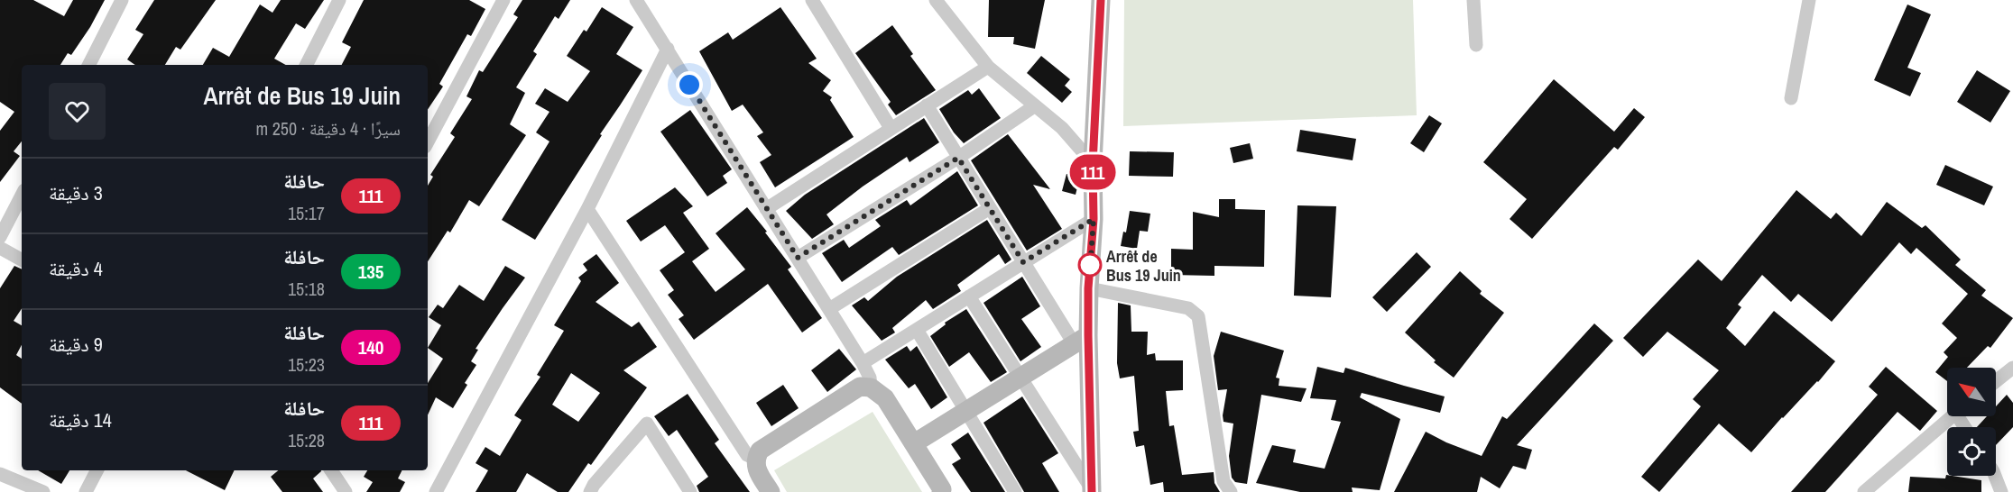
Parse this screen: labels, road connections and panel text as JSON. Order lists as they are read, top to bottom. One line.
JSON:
{"places":["Arrêt de Bus 19 Juin"],"lines":["bus line 111"],"north":"top left","page":{"on_map":"111","heading":["Arrêt de Bus 19 Juin","سيرًا · 4 دقيقة · 250 m"],"list":[{"mark":"111","name":"حافلة","note":"15:17","value":"3 دقيقة"},{"mark":"135","name":"حافلة","note":"15:18","value":"4 دقيقة"},{"mark":"140","name":"حافلة","note":"15:23","value":"9 دقيقة"},{"mark":"111","name":"حافلة","note":"15:28","value":"14 دقيقة"}]}}
